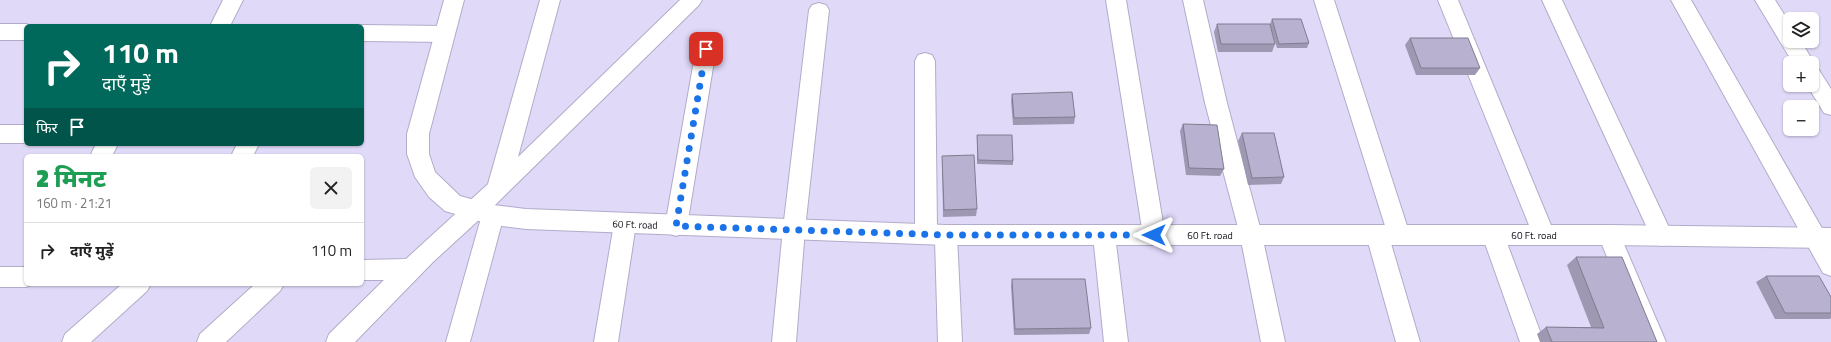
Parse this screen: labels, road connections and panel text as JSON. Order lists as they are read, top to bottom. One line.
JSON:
{"streets":{"street":["60 Ft. road"]},"page":{"map_buttons":["+","−"],"turn":["110 m","दाएँ मुड़ें"],"then":"फिर","heading":["2 मिनट","160 m · 21:21"],"list":[{"name":"दाएँ मुड़ें","value":"110 m"}]}}
